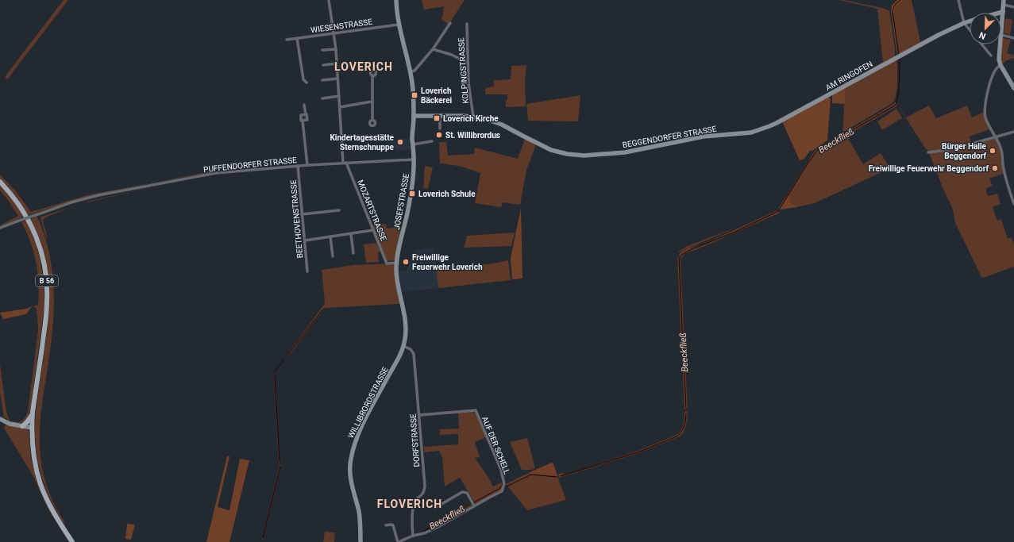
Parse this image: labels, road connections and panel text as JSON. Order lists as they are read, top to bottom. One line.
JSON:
{"streets":{"main road":["B 56"],"street":["WIESENSTRASSE","KOLPINGSTRASSE","AM RINGOFEN","BEGGENDORFER STRASSE","PUFFENDORFER STRASSE","JOSEFSTRASSE","MOZARTSTRASSE","BEETHOVENSTRASSE","WILLIBRORDSTRASSE","DORFSTRASSE","AUF DER SCHELL"]},"crossings":[["WIESENSTRASSE","JOSEFSTRASSE"],["WIESENSTRASSE","MOZARTSTRASSE"],["KOLPINGSTRASSE","BEGGENDORFER STRASSE"],["AM RINGOFEN","BEGGENDORFER STRASSE"],["BEGGENDORFER STRASSE","JOSEFSTRASSE"],["PUFFENDORFER STRASSE","JOSEFSTRASSE"],["PUFFENDORFER STRASSE","MOZARTSTRASSE"],["PUFFENDORFER STRASSE","BEETHOVENSTRASSE"],["JOSEFSTRASSE","MOZARTSTRASSE"],["JOSEFSTRASSE","WILLIBRORDSTRASSE"],["WILLIBRORDSTRASSE","DORFSTRASSE"],["DORFSTRASSE","AUF DER SCHELL"]],"districts":["LOVERICH","FLOVERICH"],"water":["Beeckfließ"],"places":{"transit":["Loverich Bäckerei","Loverich Kirche","Loverich Schule"],"other":["St. Willibrordus","Kindertagesstätte Sternschnuppe","Bürger Halle Beggendorf","Freiwillige Feuerwehr Beggendorf","Freiwillige Feuerwehr Loverich"]},"north":"bottom left"}
